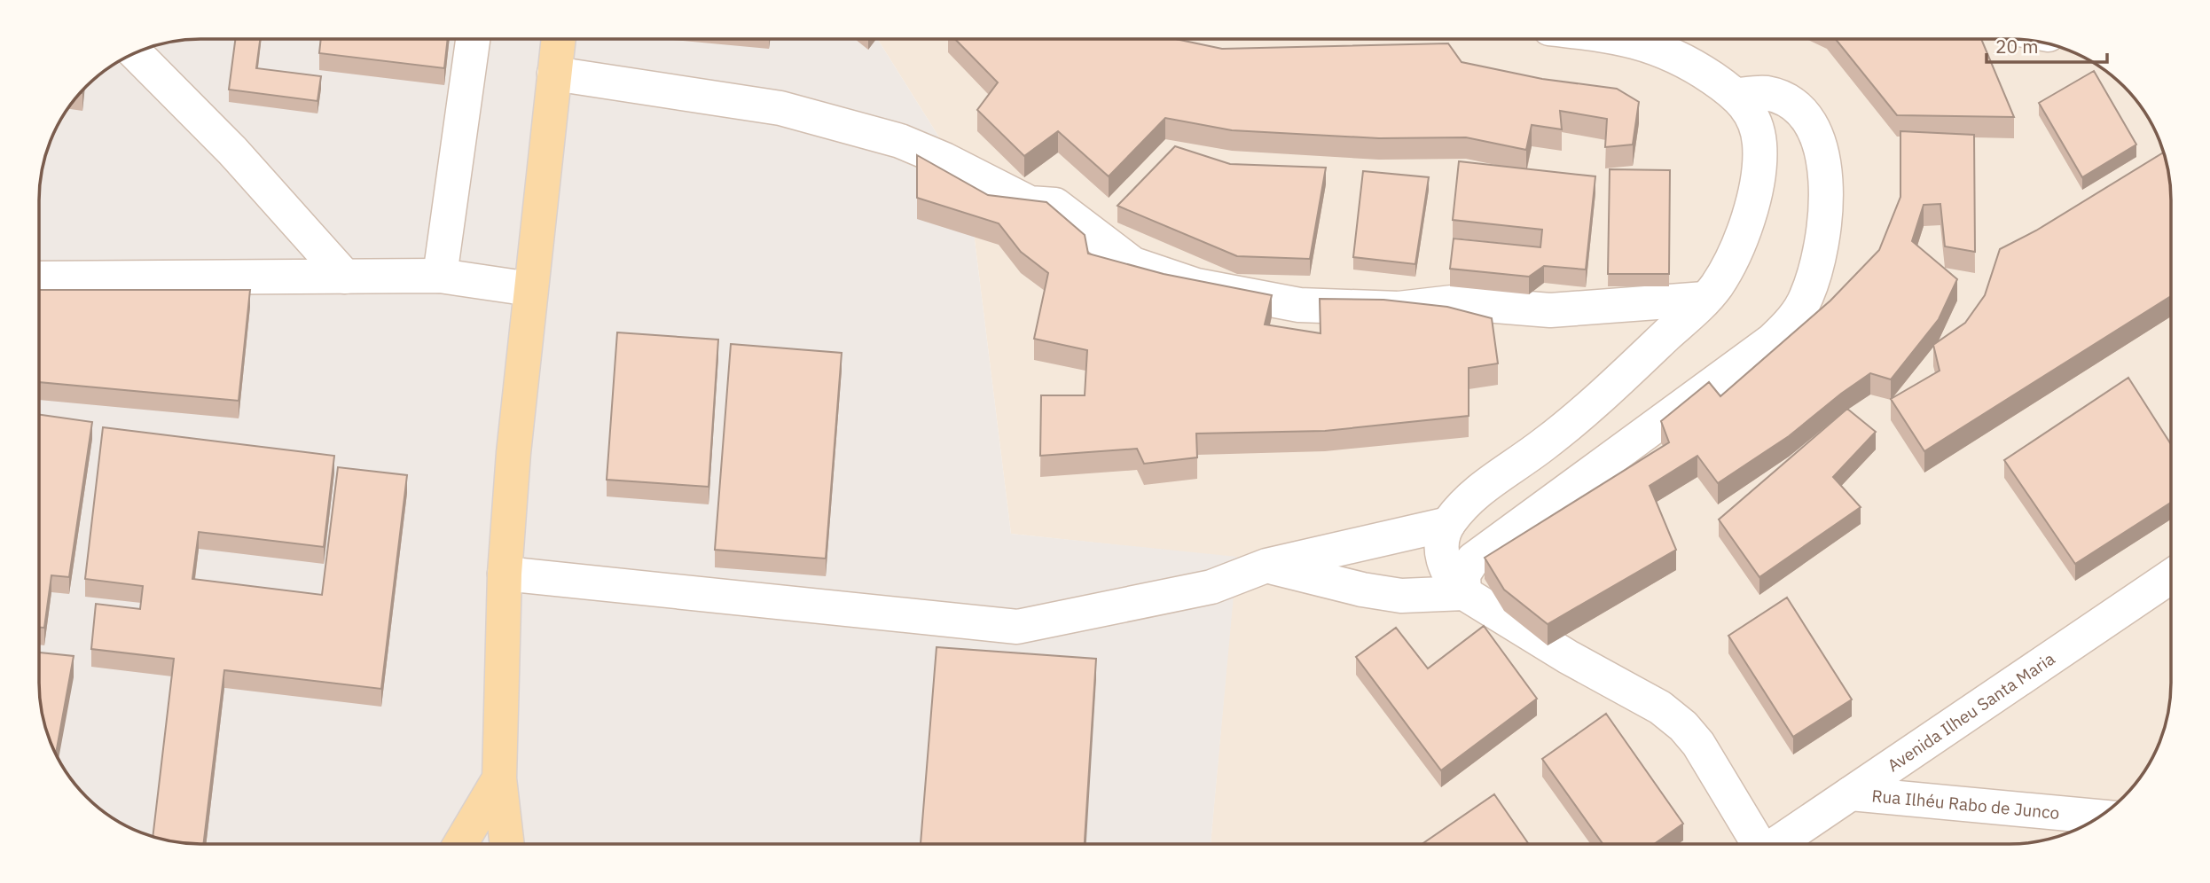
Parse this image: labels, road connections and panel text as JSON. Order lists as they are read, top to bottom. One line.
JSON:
{"streets":{"street":["Avenida Ilheu Santa Maria","Rua Ilhéu Rabo de Junco"]},"crossings":[["Avenida Ilheu Santa Maria","Rua Ilhéu Rabo de Junco"]],"scale_bar":"20 m"}
